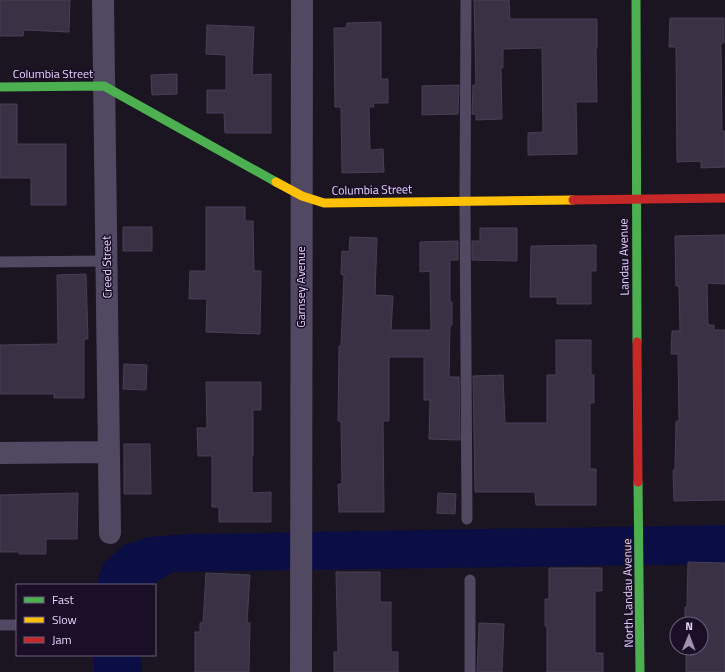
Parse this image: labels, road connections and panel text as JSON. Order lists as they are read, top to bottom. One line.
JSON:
{"streets":{"street":["Columbia Street","Landau Avenue","Creed Street","Garnsey Avenue","North Landau Avenue"]},"crossings":[["Columbia Street","Landau Avenue"],["Columbia Street","Creed Street"],["Columbia Street","Garnsey Avenue"],["Landau Avenue","North Landau Avenue"]],"legend":["Fast","Slow","Jam"],"north":"top"}
